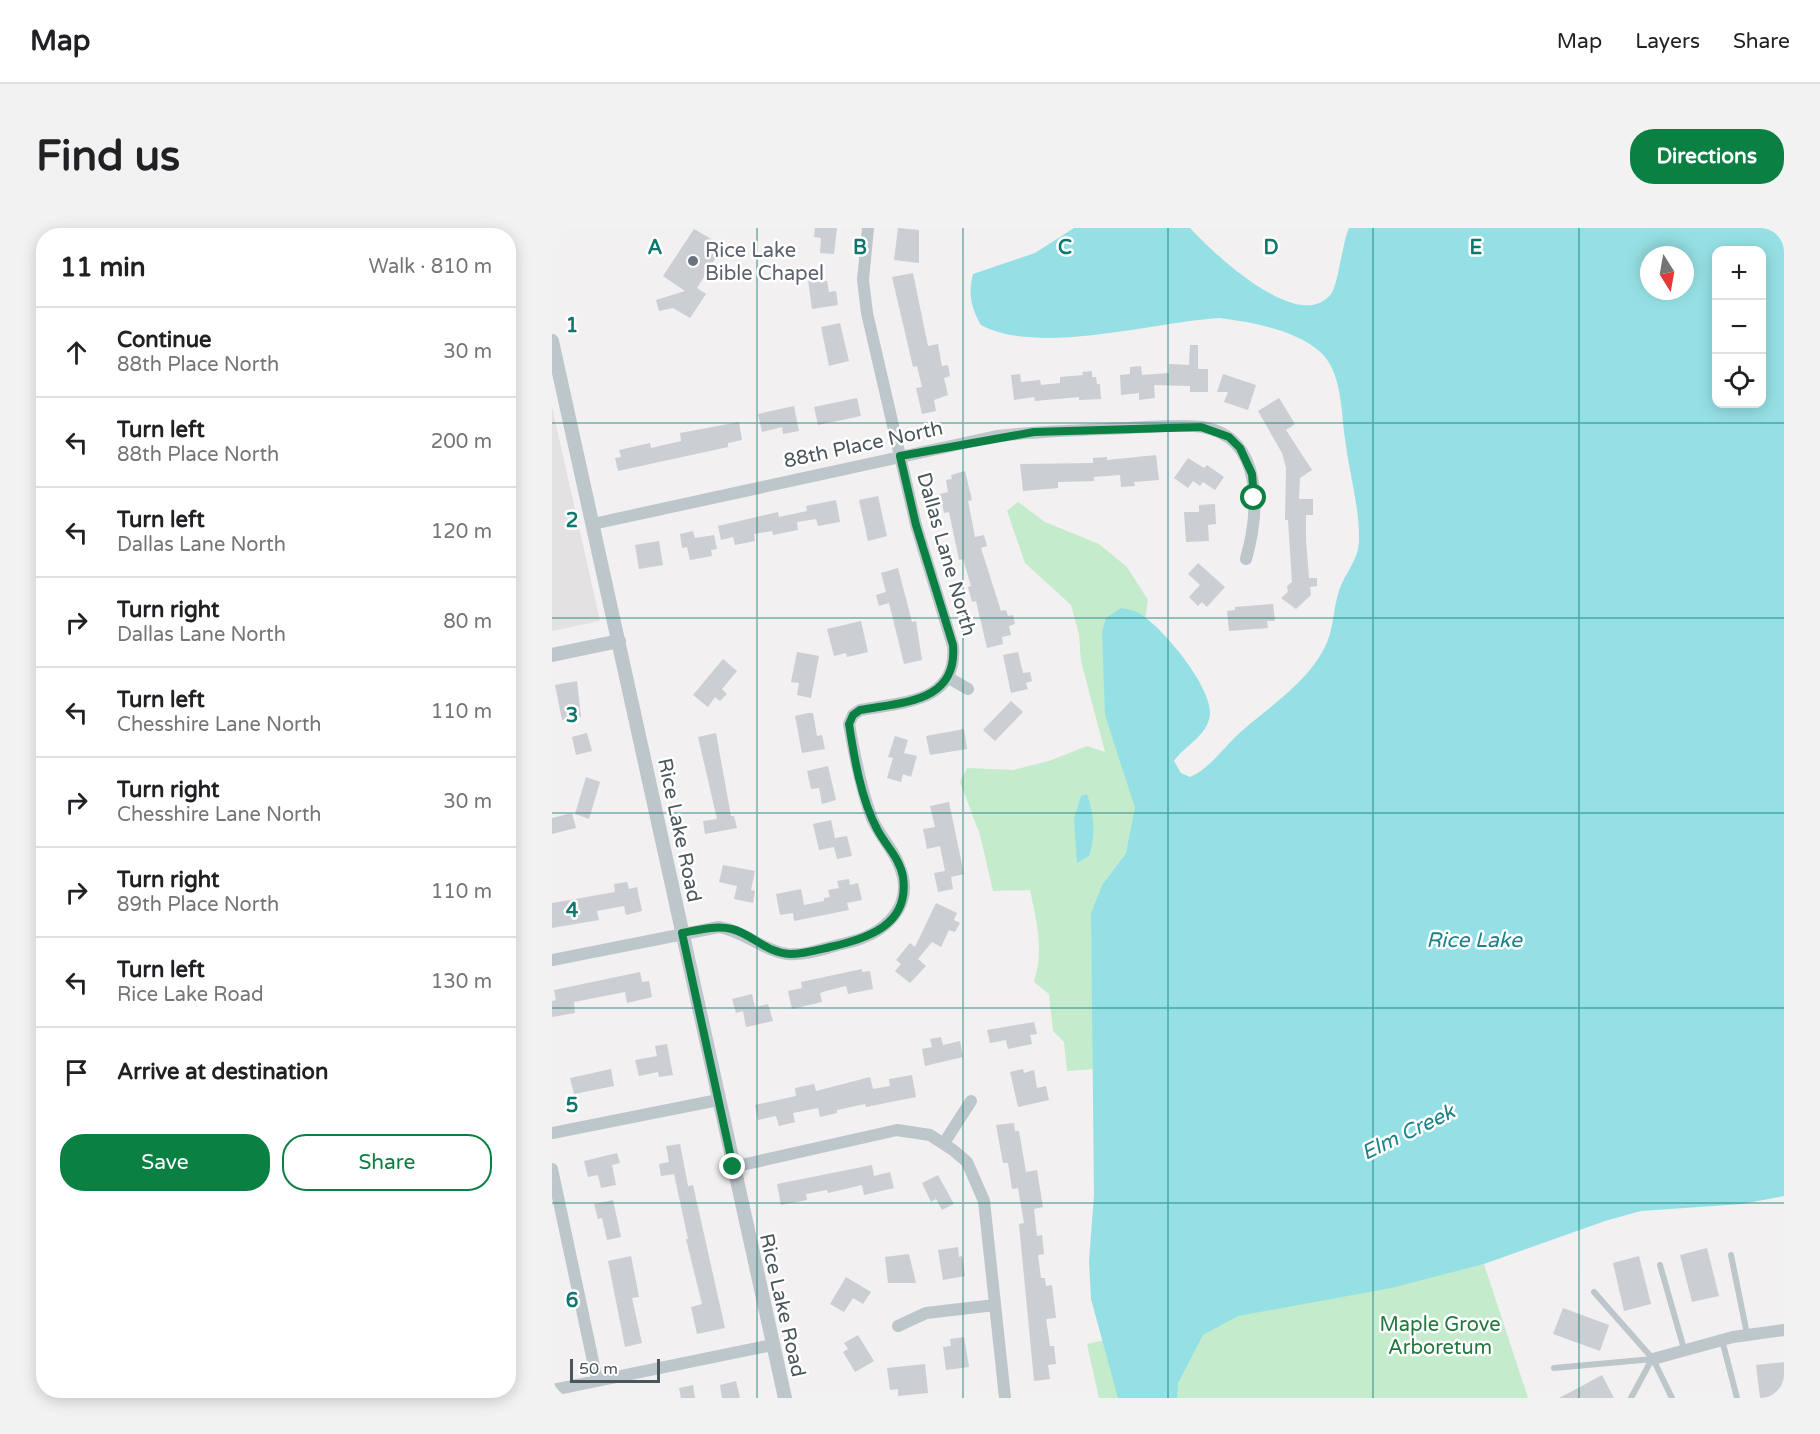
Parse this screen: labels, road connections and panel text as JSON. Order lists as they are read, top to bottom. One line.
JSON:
{"streets":{"street":["88th Place North","Dallas Lane North","Rice Lake Road"]},"crossings":[["88th Place North","Dallas Lane North"],["88th Place North","Rice Lake Road"]],"water":["Rice Lake","Elm Creek"],"parks":["Maple Grove Arboretum"],"places":["Rice Lake Bible Chapel"],"scale_bar":"50 m","north":"bottom","page":{"header":"Map","nav":["Map","Layers","Share"],"buttons":["Directions",["Save","Share"]],"title":"Find us","heading":["11 min","Walk · 810 m"],"map_buttons":["+","−"],"list":[["Continue","88th Place North","30 m"],["Turn left","88th Place North","200 m"],["Turn left","Dallas Lane North","120 m"],["Turn right","Dallas Lane North","80 m"],["Turn left","Chesshire Lane North","110 m"],["Turn right","Chesshire Lane North","30 m"],["Turn right","89th Place North","110 m"],["Turn left","Rice Lake Road","130 m"],"Arrive at destination"],"scale":"50 m"},"grid":{"columns":["A","B","C","D","E"],"rows":["1","2","3","4","5","6"]}}
